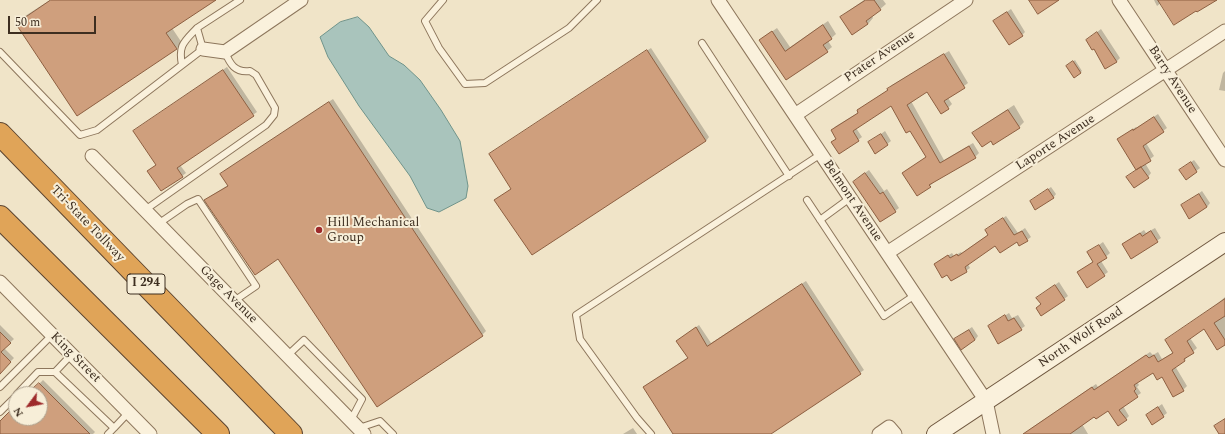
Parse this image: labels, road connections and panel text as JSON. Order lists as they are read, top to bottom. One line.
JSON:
{"streets":{"highway":["Tri-State Tollway","I 294"],"main road":["North Wolf Road"],"street":["Prater Avenue","Barry Avenue","Laporte Avenue","Belmont Avenue","Gage Avenue","King Street"]},"crossings":[["Prater Avenue","Belmont Avenue"],["Barry Avenue","Laporte Avenue"],["Laporte Avenue","Belmont Avenue"],["Belmont Avenue","North Wolf Road"]],"places":["Hill Mechanical Group"],"scale_bar":"50 m","north":"bottom left"}
